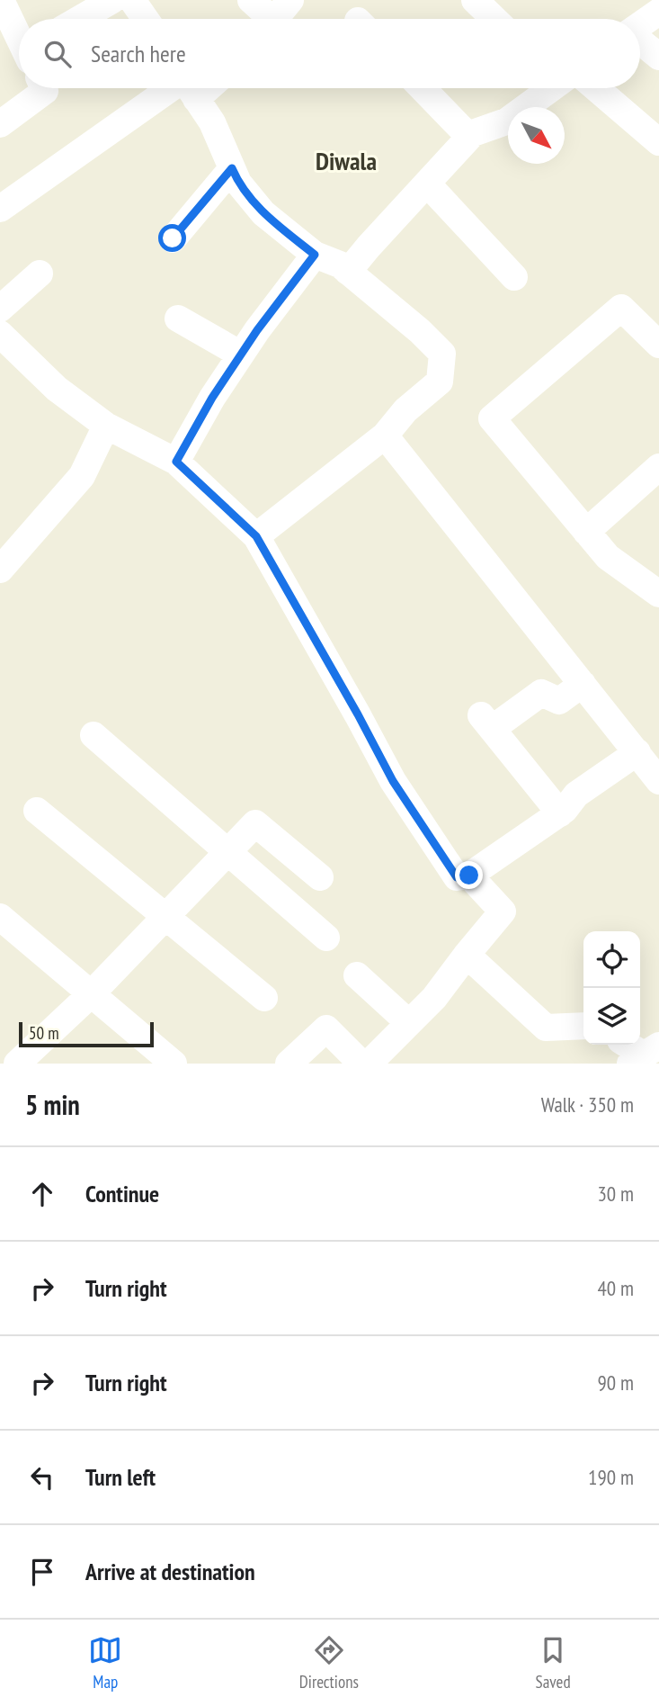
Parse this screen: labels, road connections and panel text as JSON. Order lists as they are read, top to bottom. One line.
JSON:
{"districts":["Diwala"],"scale_bar":"50 m","north":"bottom right","page":{"search":"Search here","scale":"50 m","heading":["5 min","Walk · 350 m"],"list":[["Continue","30 m"],["Turn right","40 m"],["Turn right","90 m"],["Turn left","190 m"],"Arrive at destination"],"nav":["Map","Directions","Saved"]}}
